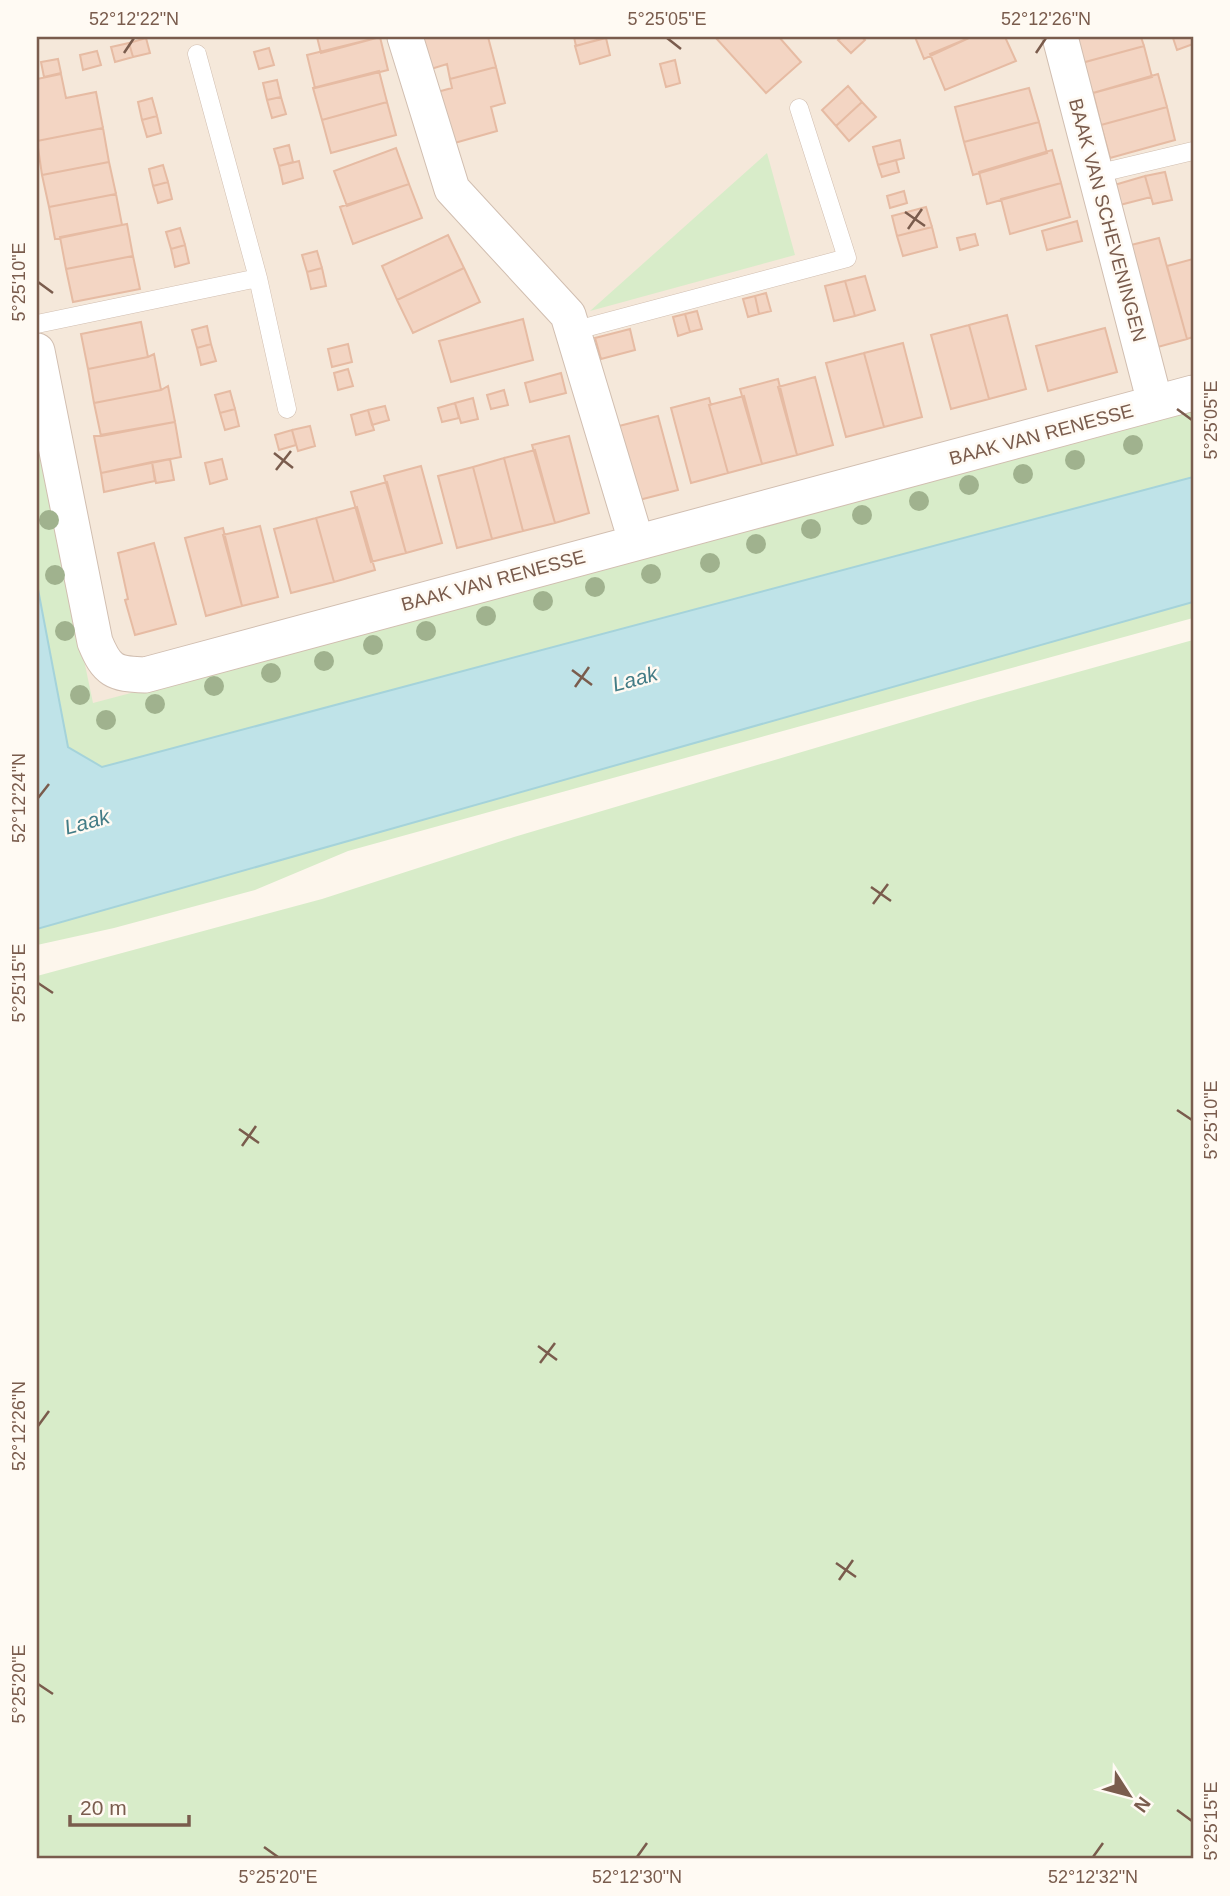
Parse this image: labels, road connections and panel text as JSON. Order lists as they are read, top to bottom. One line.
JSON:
{"streets":{"street":["BAAK VAN SCHEVENINGEN","BAAK VAN RENESSE"]},"crossings":[["BAAK VAN SCHEVENINGEN","BAAK VAN RENESSE"]],"water":["Laak"],"scale_bar":"20 m","north":"bottom right","coordinates":["52°12'22\"N","5°25'05\"E","52°12'26\"N","5°25'10\"E","52°12'24\"N","5°25'15\"E","5°25'20\"E","52°12'30\"N","52°12'32\"N"]}
